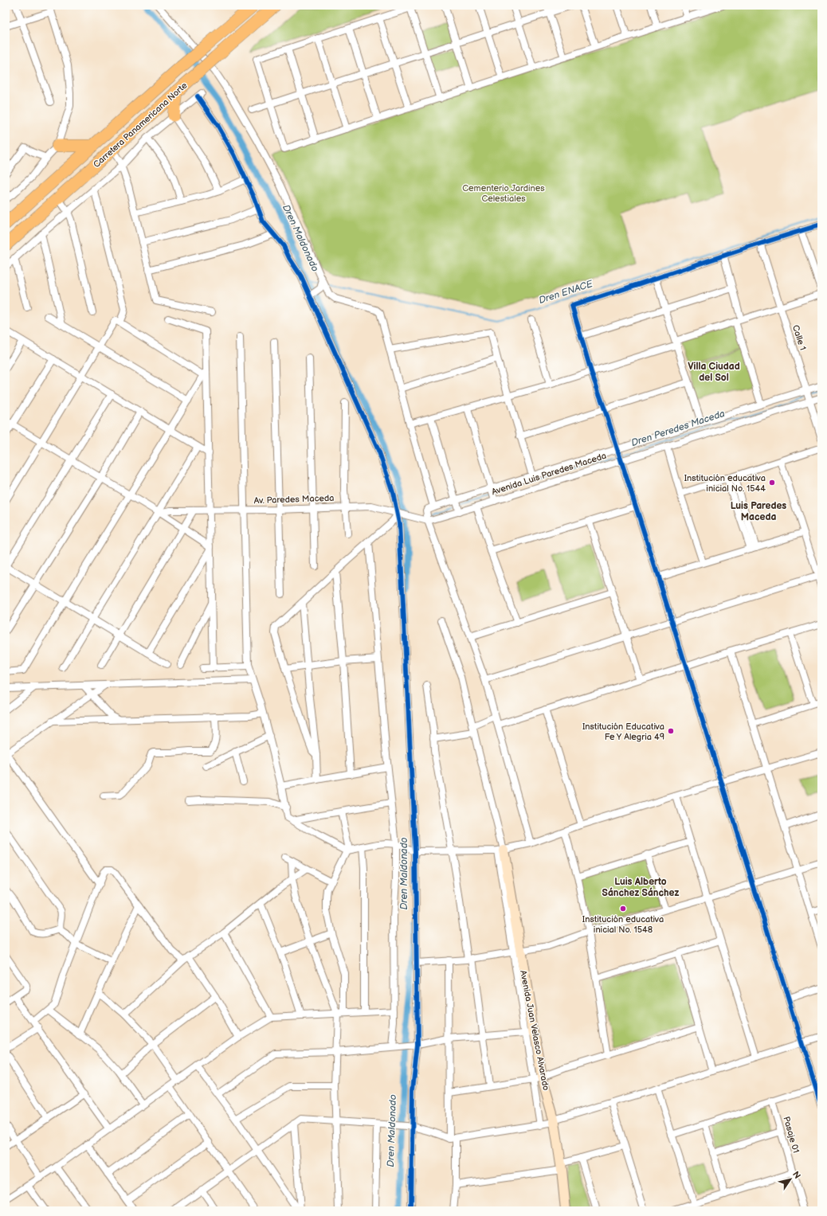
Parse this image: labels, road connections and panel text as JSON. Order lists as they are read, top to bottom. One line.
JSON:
{"streets":{"highway":["Carretera Panamericana Norte"],"street":["Calle 1","Avenida Luis Paredes Maceda","Av. Paredes Maceda","Avenida Juan Velasco Alvarado","Pasaje 01"]},"crossings":[["Calle 1","Avenida Luis Paredes Maceda"],["Avenida Luis Paredes Maceda","Av. Paredes Maceda"]],"districts":["Villa Ciudad del Sol","Luis Paredes Maceda","Luis Alberto Sánchez Sánchez"],"water":["Dren Maldonado","Dren ENACE","Dren Peredes Maceda"],"parks":["Cementerio Jardines Celestiales"],"places":["Institución educativa inicial No. 1544","Institución Educativa Fe Y Alegria 49","Institución educativa inicial No. 1548"],"north":"top right"}
